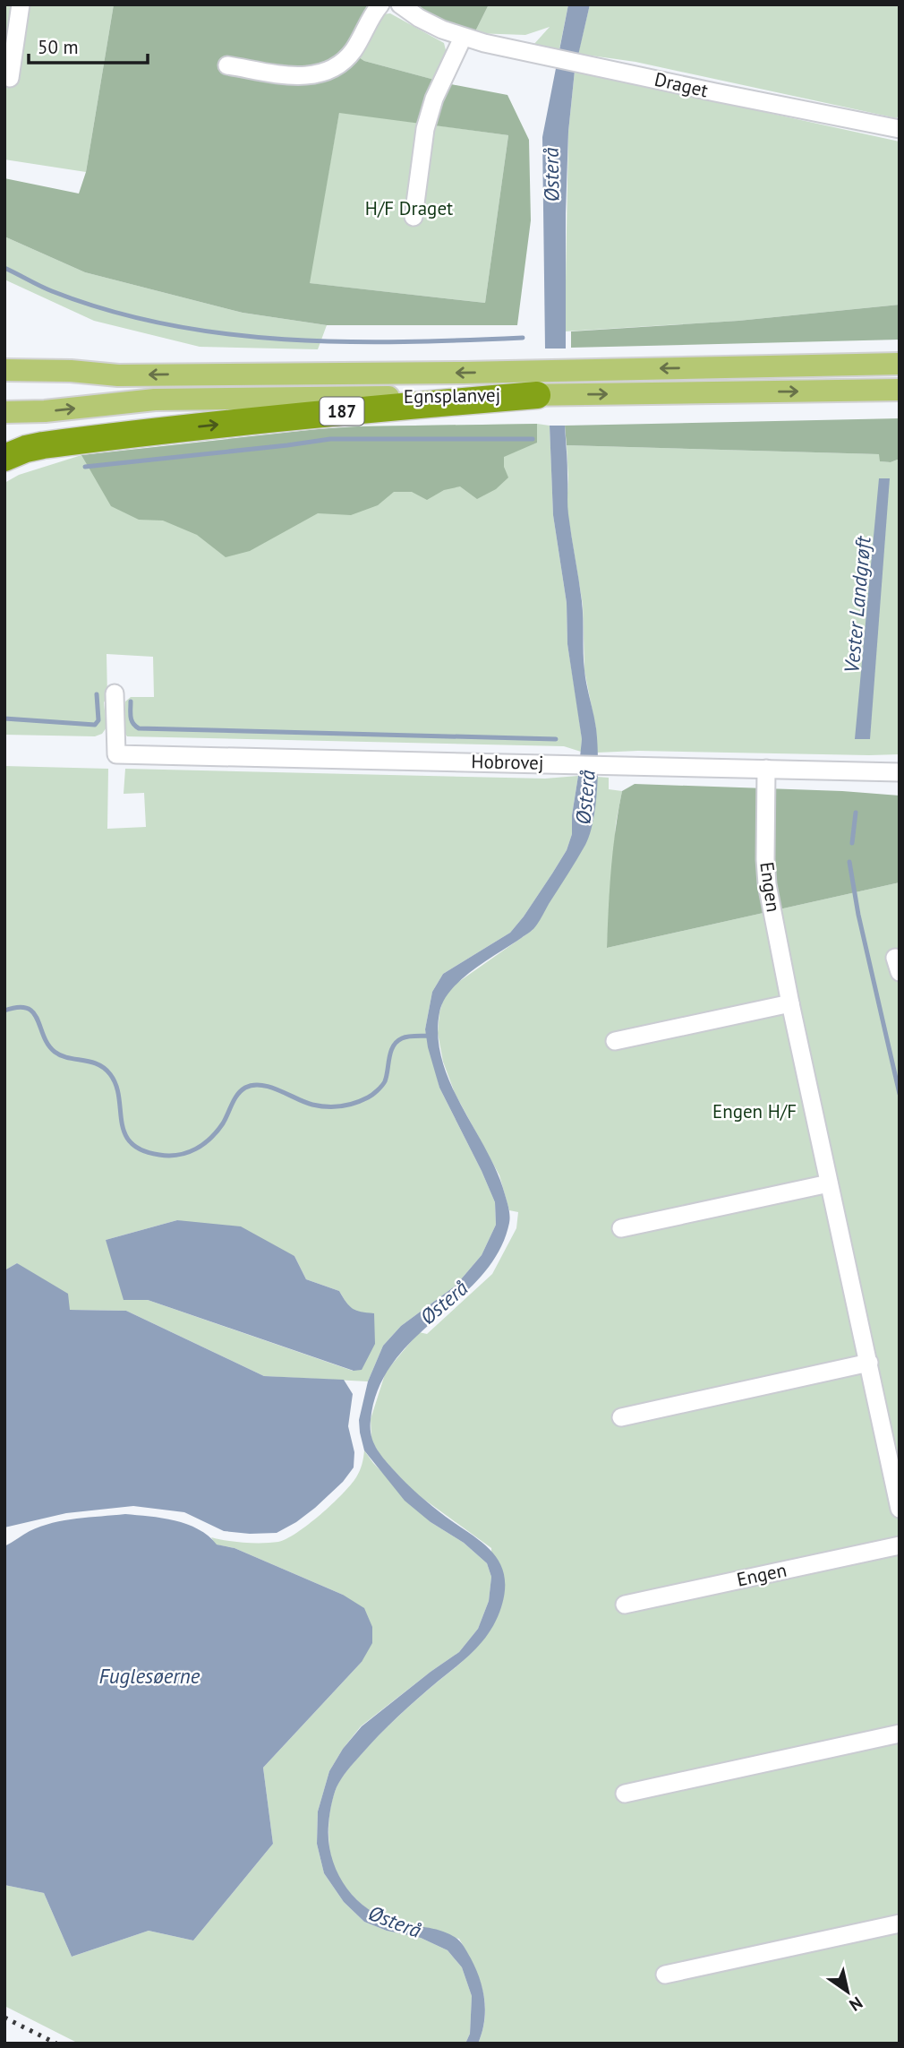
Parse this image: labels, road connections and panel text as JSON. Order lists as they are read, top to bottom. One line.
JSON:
{"streets":{"highway":["187"],"main road":["Egnsplanvej"],"street":["Draget","Hobrovej","Engen"]},"crossings":[["Egnsplanvej","187"],["Hobrovej","Engen"]],"water":["Østerå","Vester Landgrøft","Fuglesøerne"],"parks":["H/F Draget","Engen H/F"],"scale_bar":"50 m","north":"bottom right"}
